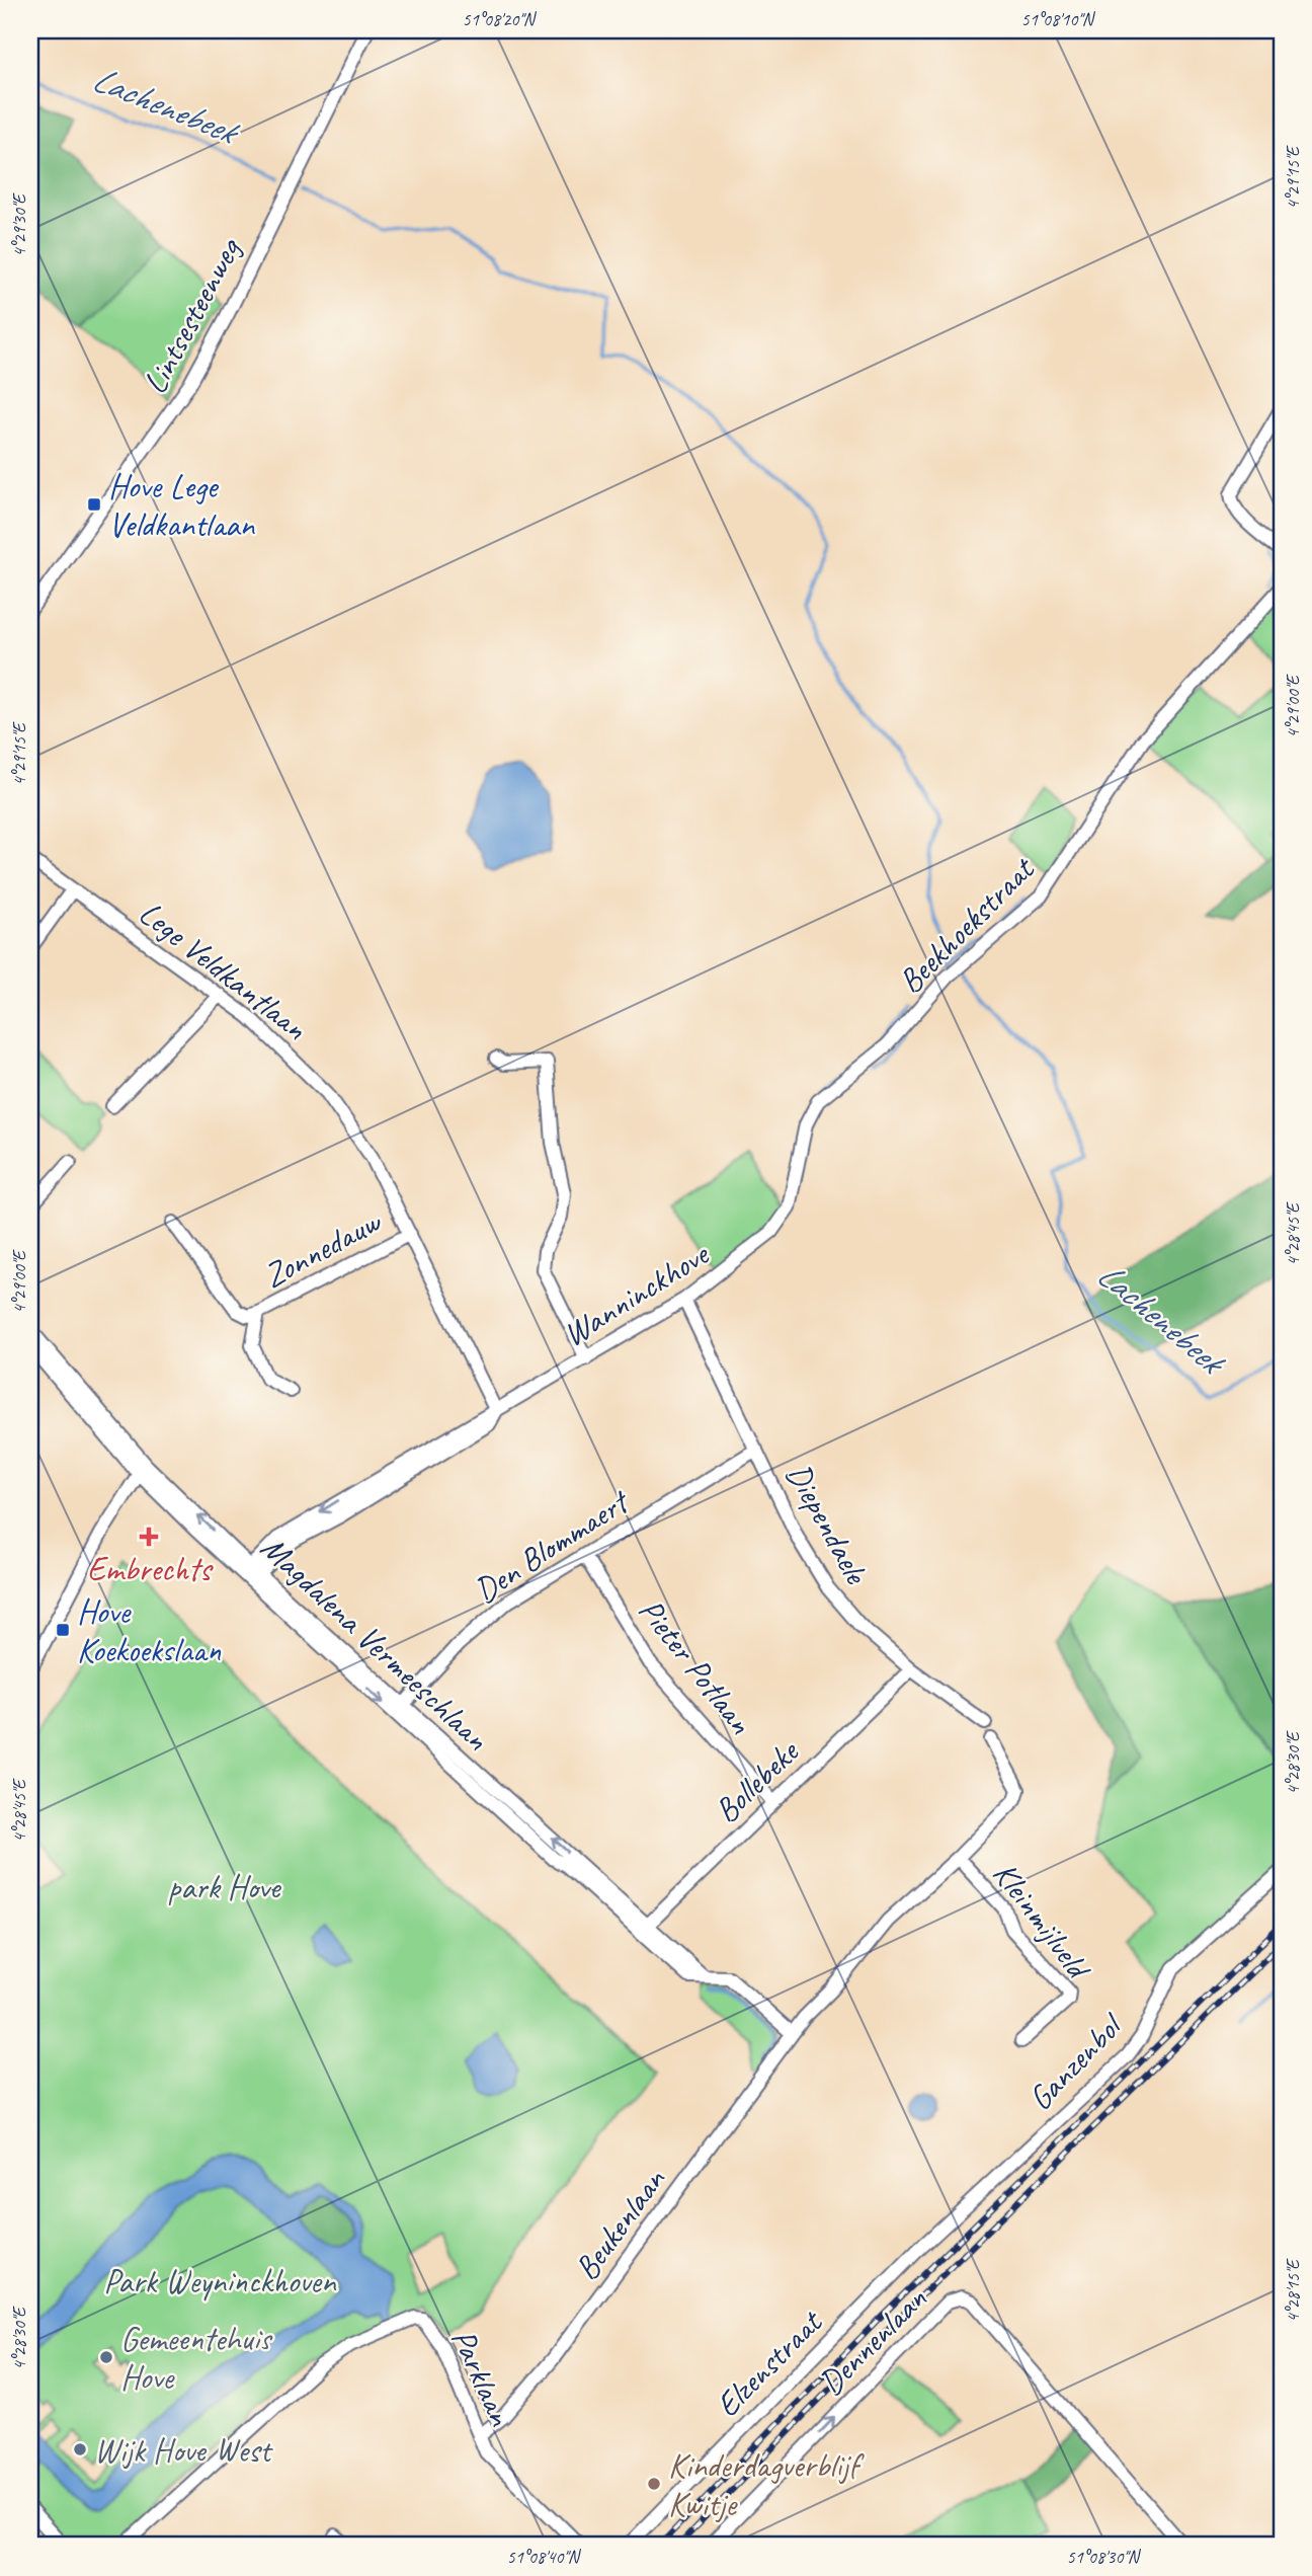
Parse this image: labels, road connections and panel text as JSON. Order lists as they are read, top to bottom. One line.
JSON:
{"streets":{"street":["Lintsesteenweg","Beekhoekstraat","Lege Veldkantlaan","Zonnedauw","Wanninckhove","Diependaele","Den Blommaert","Magdalena Vermeeschlaan","Pieter Potlaan","Bollebeke","Kleinmijlveld","Ganzenbol","Beukenlaan","Dennenlaan","Elzenstraat","Parklaan"]},"crossings":[["Beekhoekstraat","Wanninckhove"],["Lege Veldkantlaan","Zonnedauw"],["Lege Veldkantlaan","Wanninckhove"],["Wanninckhove","Diependaele"],["Wanninckhove","Magdalena Vermeeschlaan"],["Diependaele","Den Blommaert"],["Diependaele","Bollebeke"],["Den Blommaert","Magdalena Vermeeschlaan"],["Den Blommaert","Pieter Potlaan"],["Magdalena Vermeeschlaan","Bollebeke"],["Magdalena Vermeeschlaan","Kleinmijlveld"],["Magdalena Vermeeschlaan","Beukenlaan"],["Pieter Potlaan","Bollebeke"],["Kleinmijlveld","Beukenlaan"],["Ganzenbol","Elzenstraat"],["Beukenlaan","Parklaan"]],"water":["Lachenebeek"],"parks":["park Hove","Park Weyninckhoven"],"places":{"transit":["Hove Lege Veldkantlaan","Hove Koekoekslaan"],"health":["Embrechts"],"other":["Gemeentehuis Hove","Wijk Hove West","Kinderdagverblijf Kwitje"]},"coordinates":["51°08'20\"N","51°08'10\"N","4°29'15\"E","4°29'30\"E","4°29'00\"E","4°28'45\"E","4°28'30\"E","4°28'15\"E","51°08'40\"N","51°08'30\"N"]}
